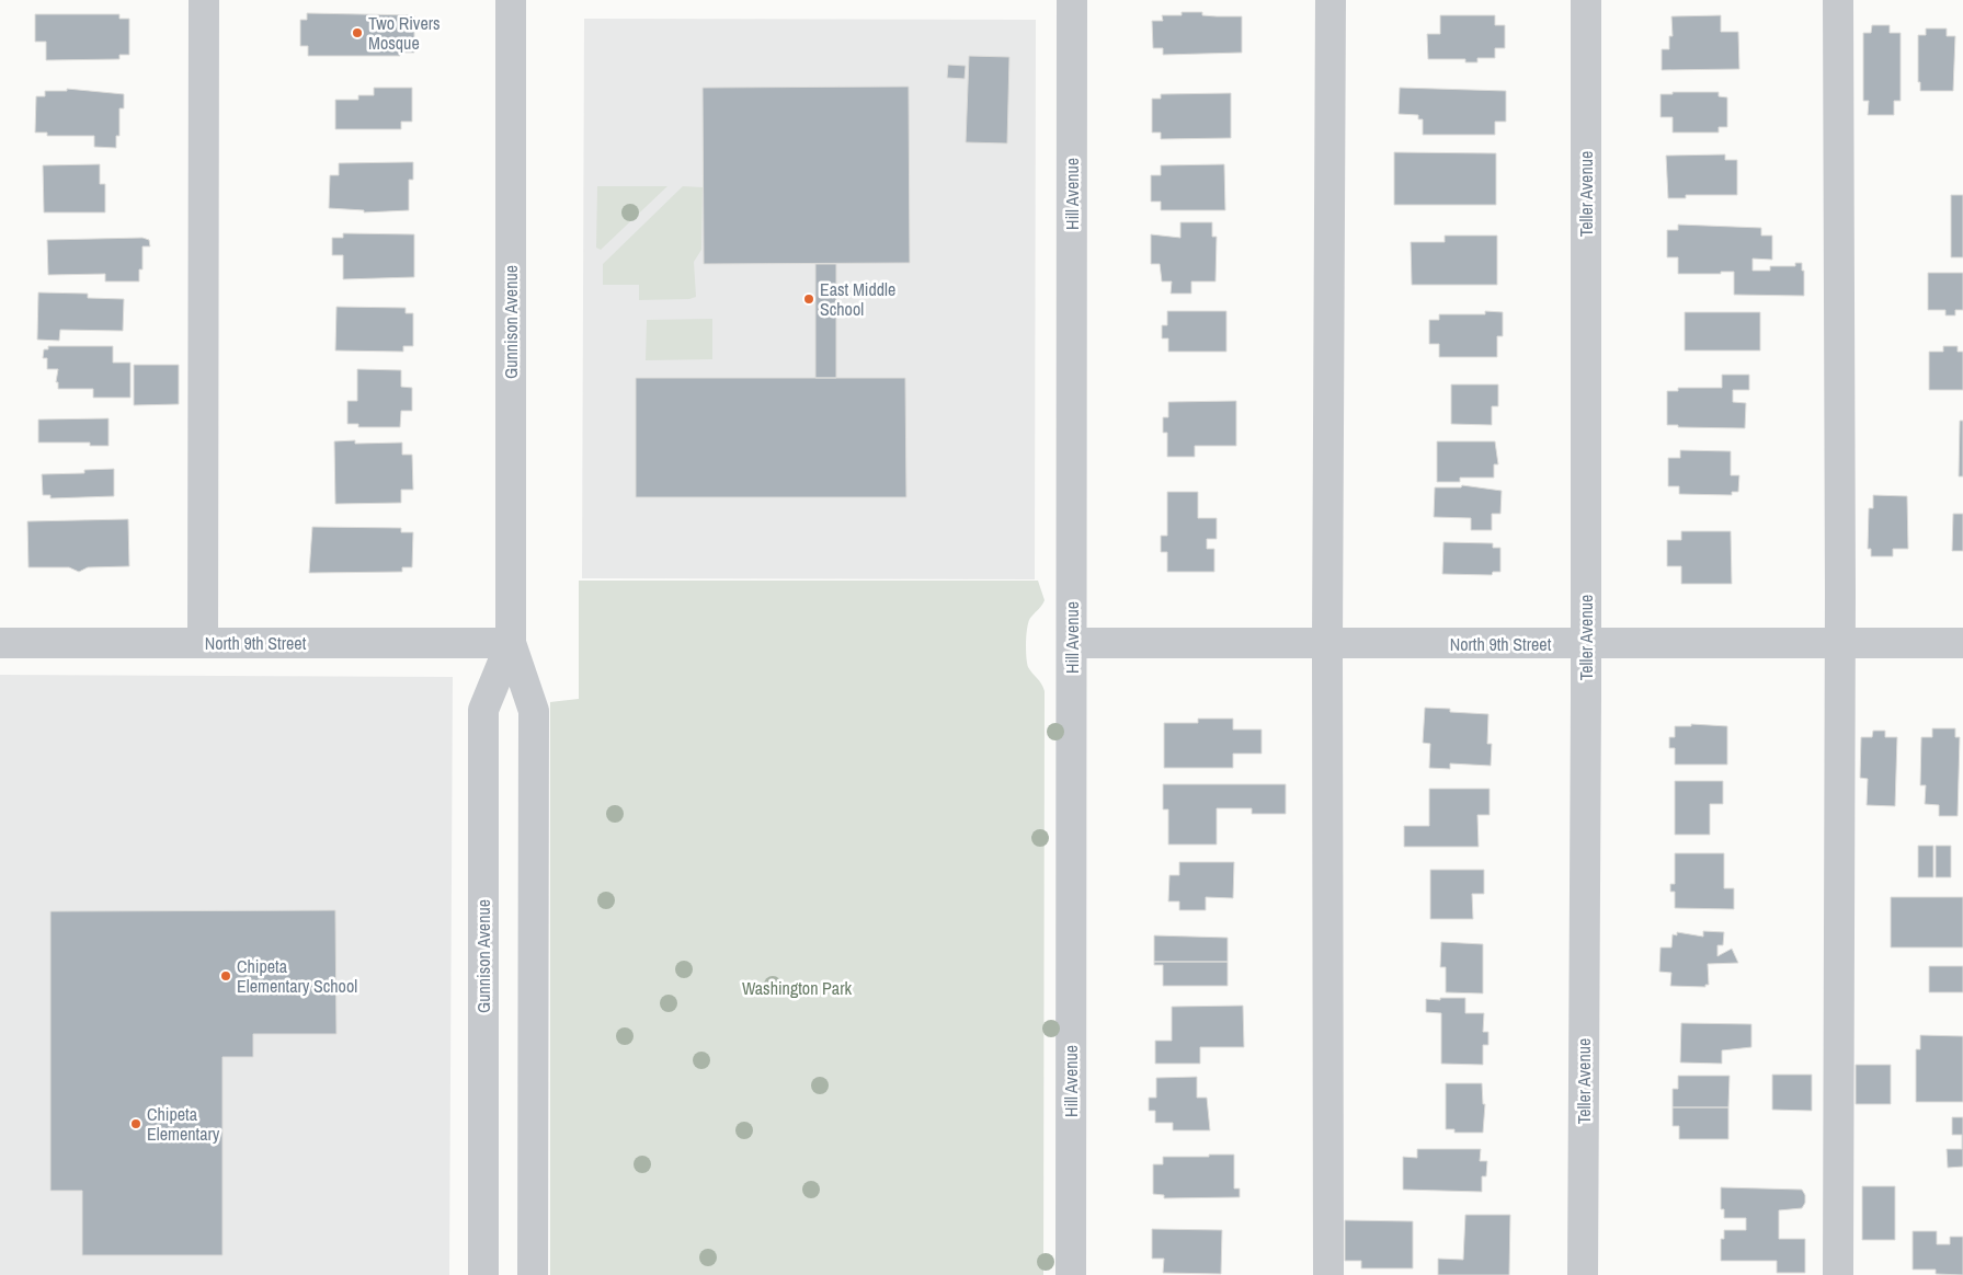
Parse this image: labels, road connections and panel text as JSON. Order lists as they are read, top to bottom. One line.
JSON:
{"streets":{"street":["Hill Avenue","Teller Avenue","Gunnison Avenue","North 9th Street"]},"crossings":[["Hill Avenue","North 9th Street"],["Teller Avenue","North 9th Street"],["Gunnison Avenue","North 9th Street"]],"parks":["Washington Park"],"places":["Two Rivers Mosque","East Middle School","Chipeta Elementary School","Chipeta Elementary"]}
